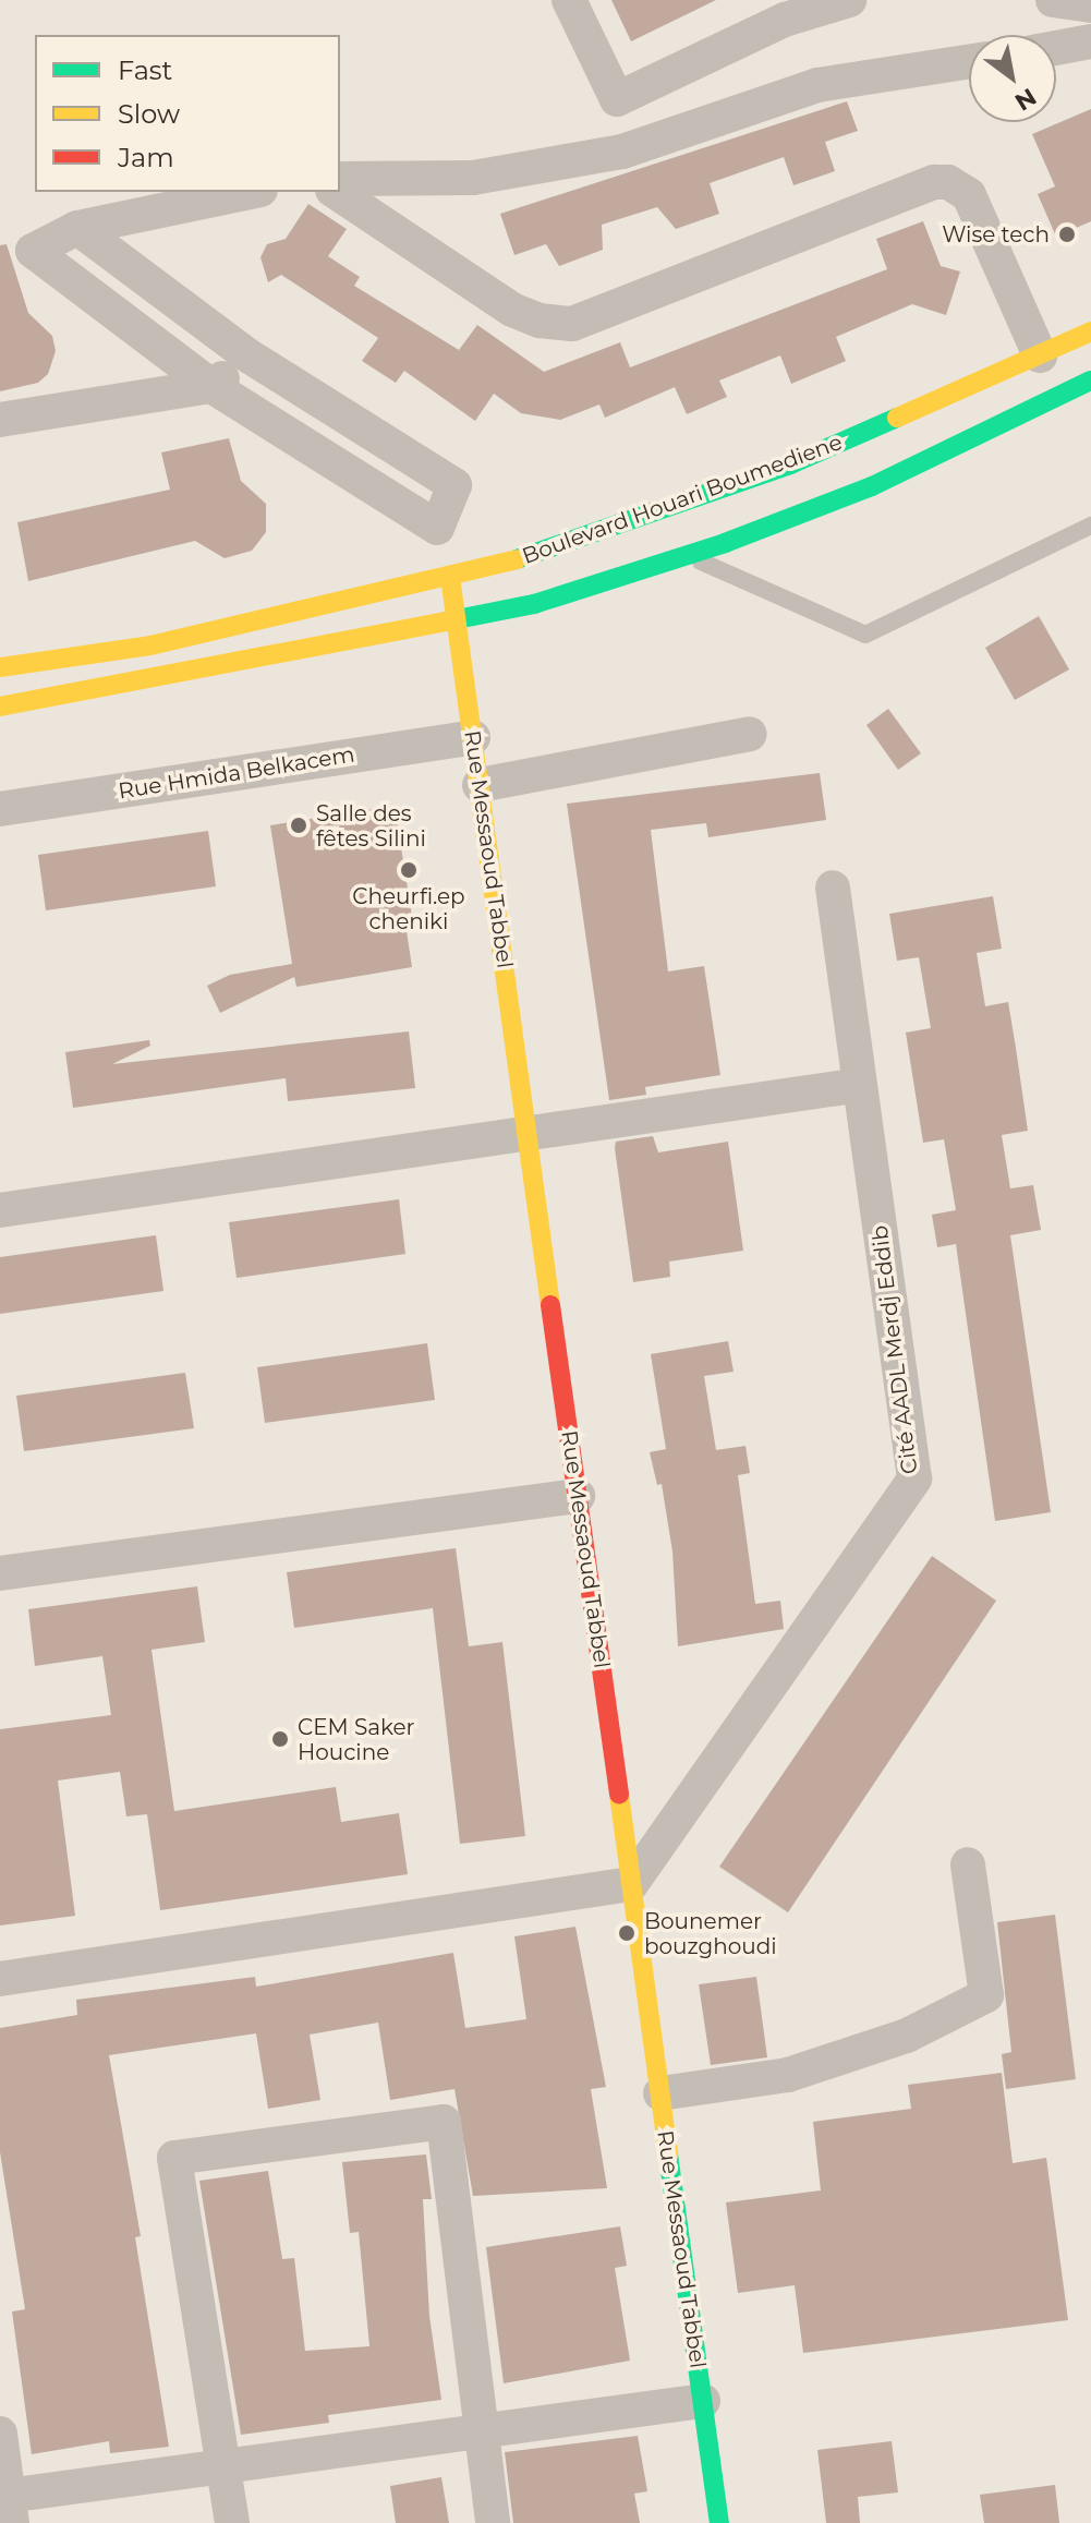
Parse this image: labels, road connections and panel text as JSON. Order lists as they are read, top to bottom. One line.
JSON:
{"streets":{"main road":["Boulevard Houari Boumediene","Rue Messaoud Tabbel"],"street":["Rue Hmida Belkacem","Cité AADL Merdj Eddib"]},"crossings":[["Boulevard Houari Boumediene","Rue Messaoud Tabbel"],["Rue Hmida Belkacem","Rue Messaoud Tabbel"],["Rue Messaoud Tabbel","Cité AADL Merdj Eddib"]],"places":["Wise tech","Salle des fêtes Silini","Cheurfi.ep cheniki","CEM Saker Houcine","Bounemer bouzghoudi"],"legend":["Fast","Slow","Jam"],"north":"bottom right"}
